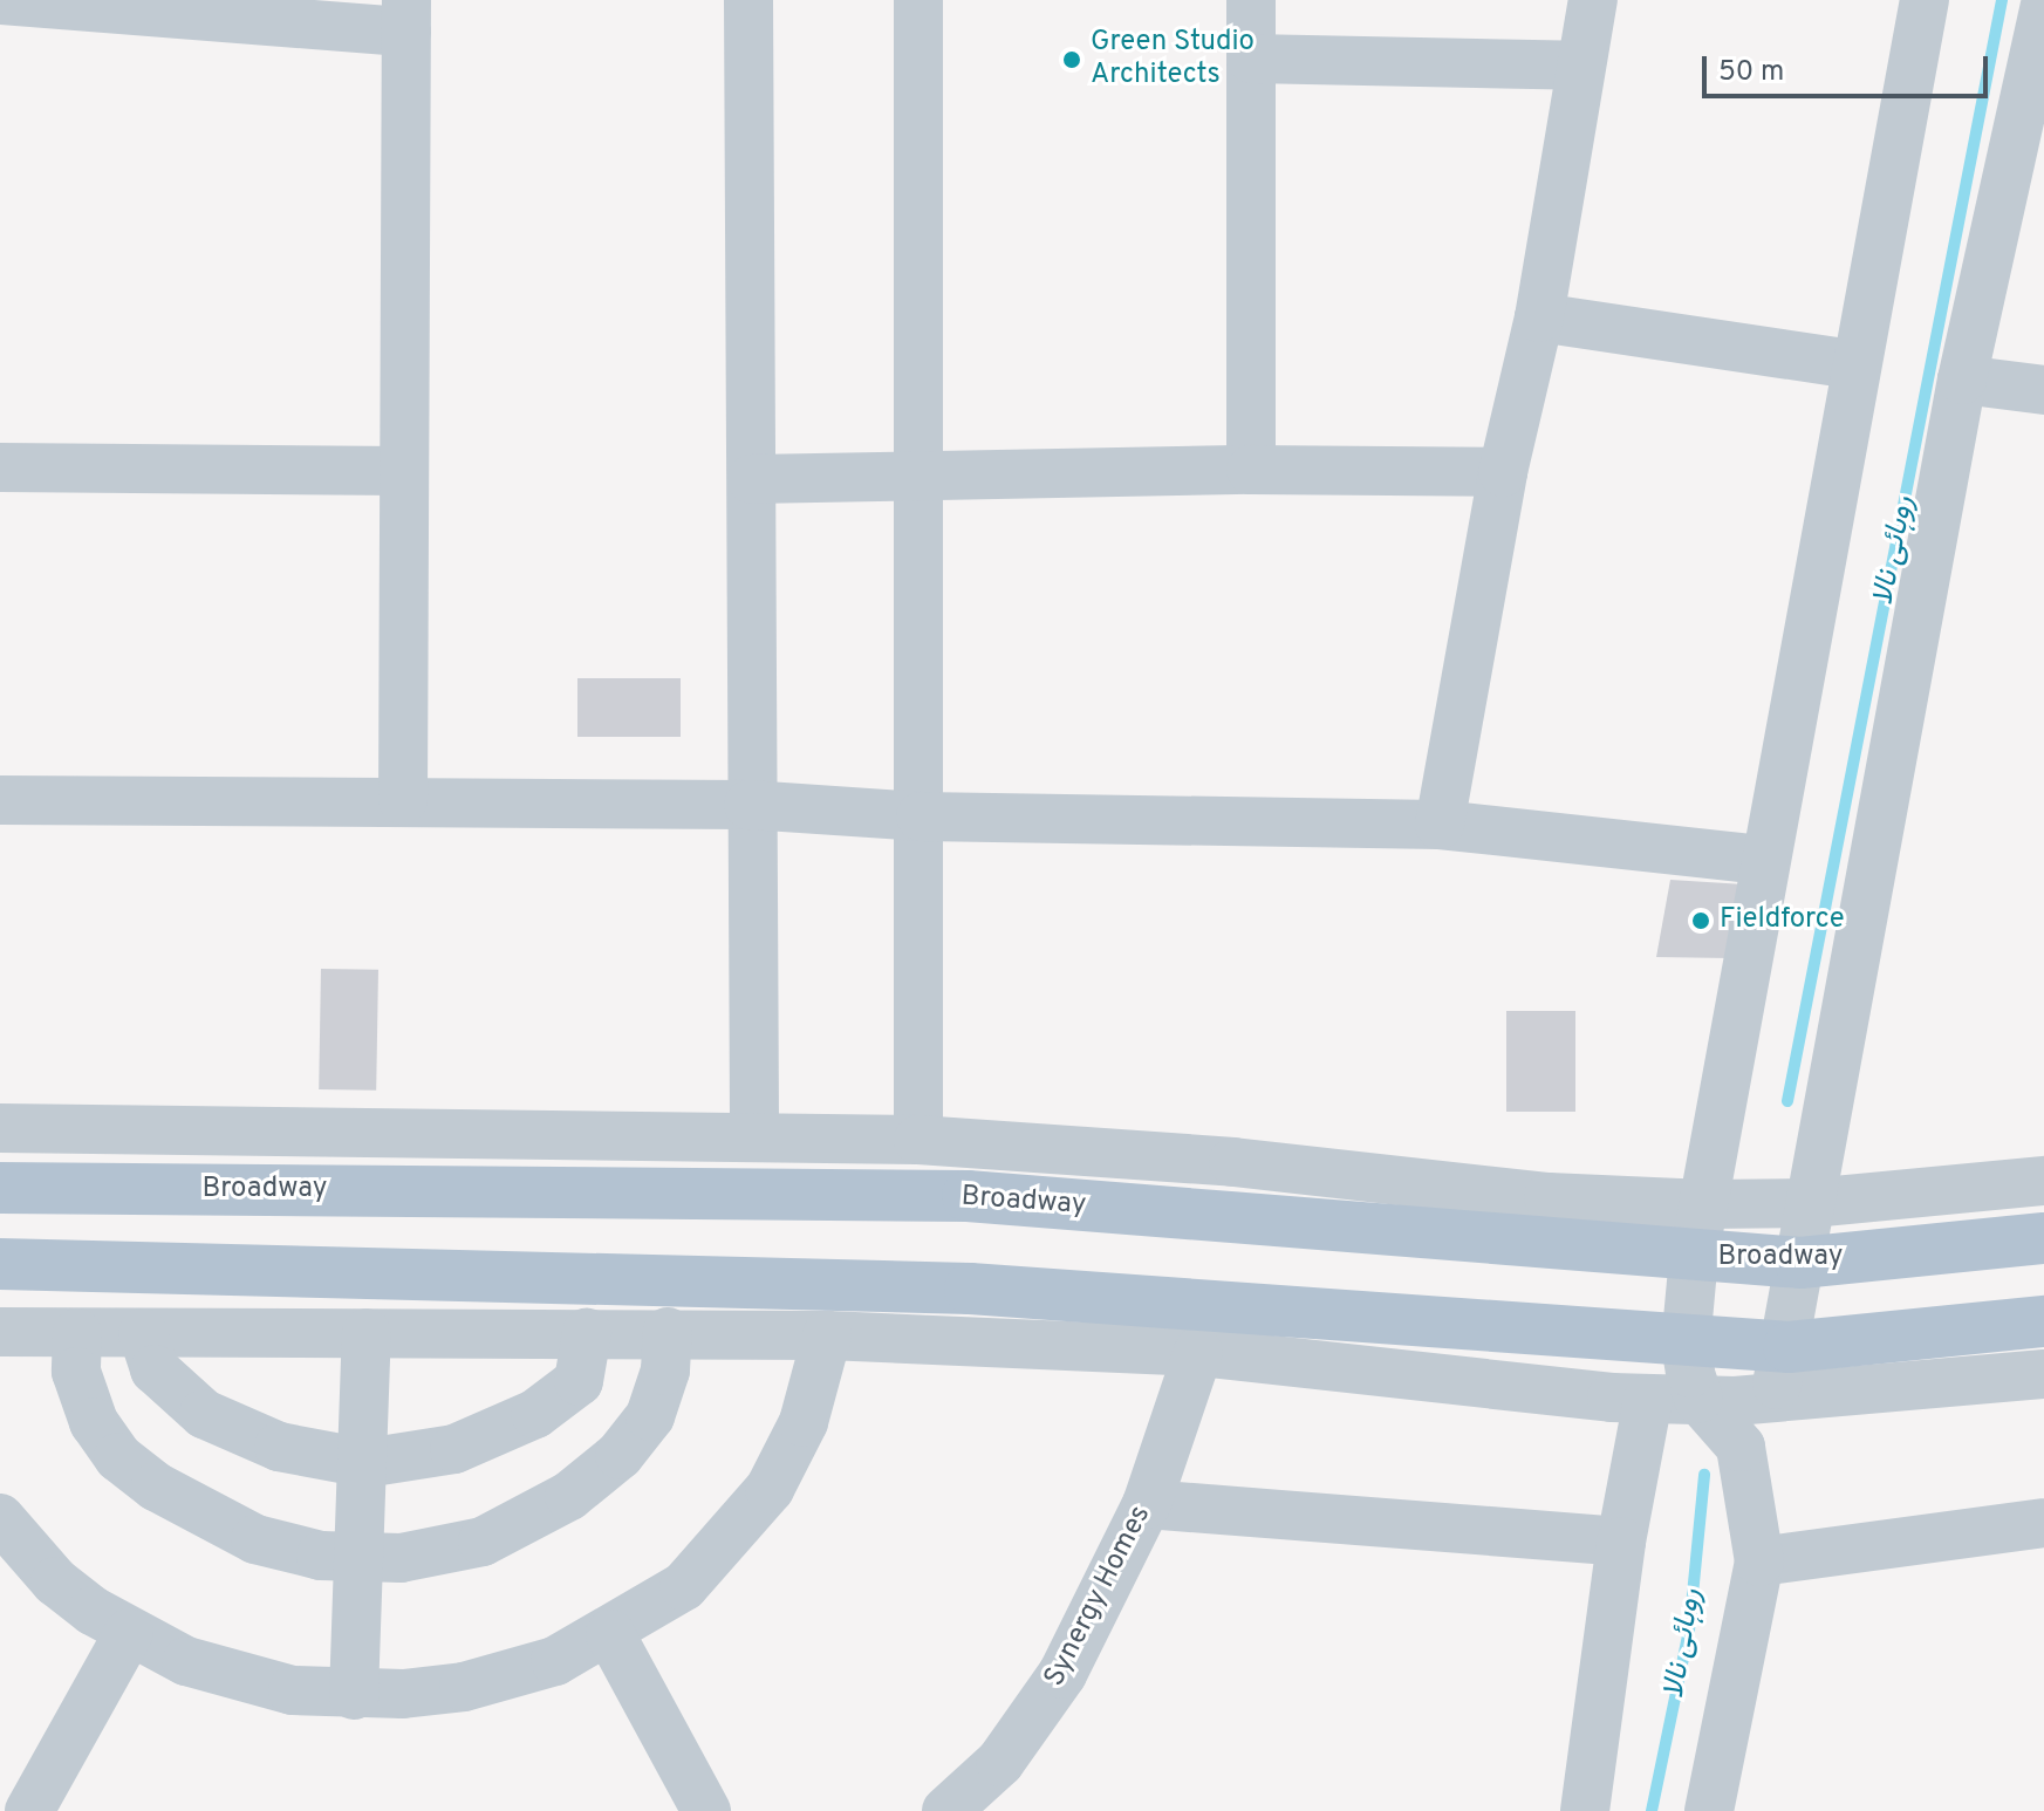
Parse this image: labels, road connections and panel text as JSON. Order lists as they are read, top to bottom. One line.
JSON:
{"streets":{"main road":["Broadway"],"street":["Synergy Homes"]},"water":["روہائی نالا"],"places":["Green Studio Architects","Fieldforce"],"scale_bar":"50 m"}
